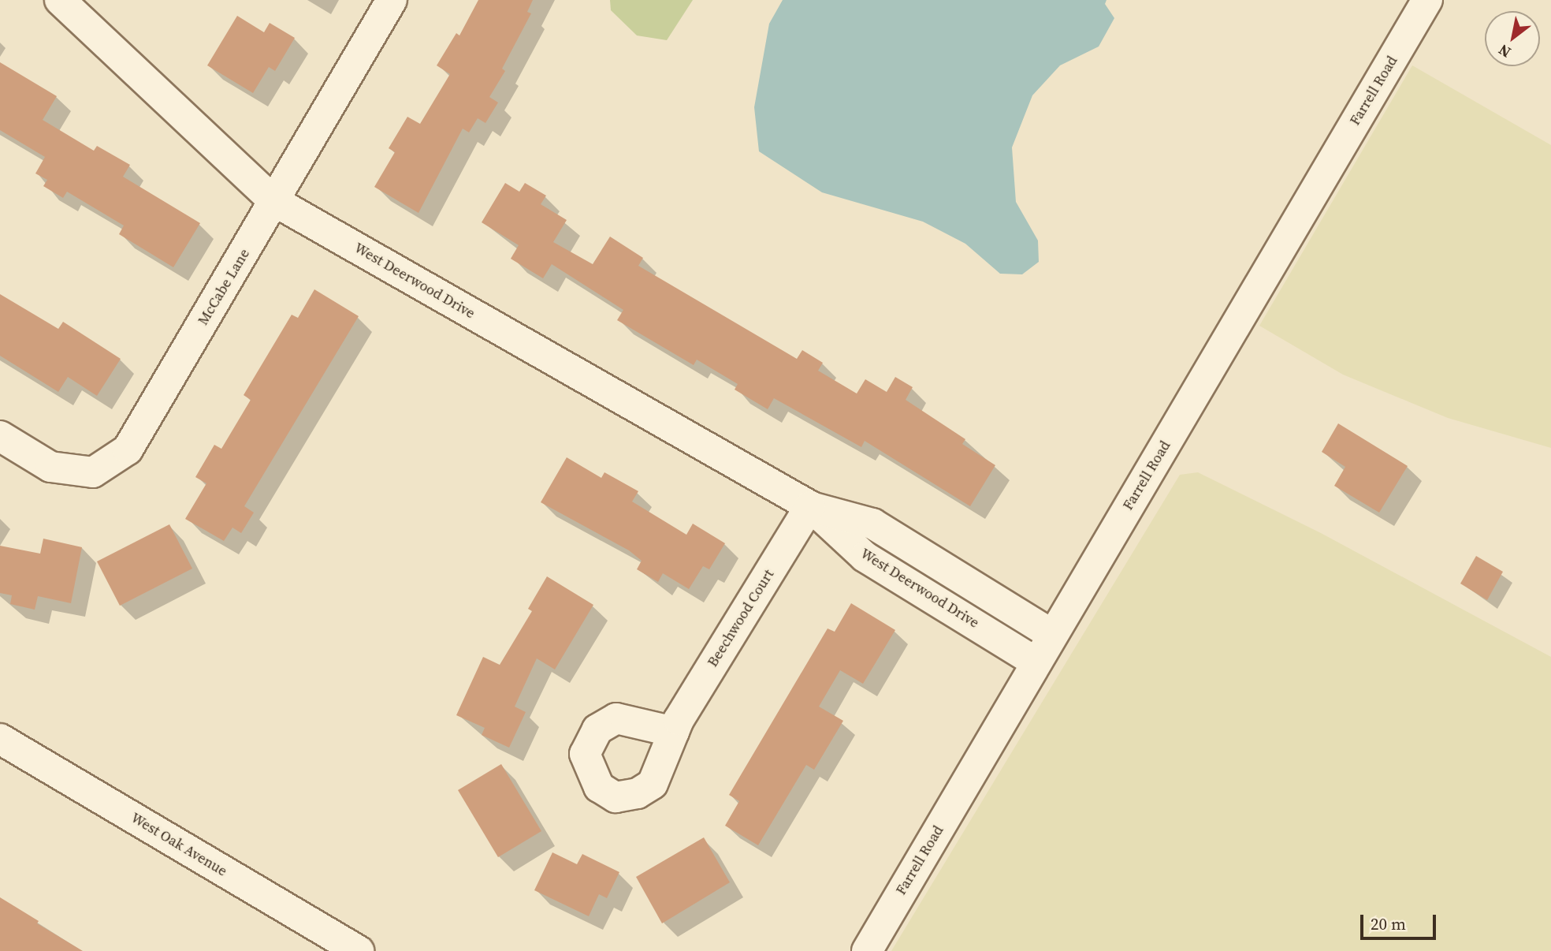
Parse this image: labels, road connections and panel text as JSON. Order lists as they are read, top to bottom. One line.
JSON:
{"streets":{"street":["Farrell Road","West Deerwood Drive","McCabe Lane","Beechwood Court","West Oak Avenue"]},"crossings":[["Farrell Road","West Deerwood Drive"],["West Deerwood Drive","McCabe Lane"],["West Deerwood Drive","Beechwood Court"]],"scale_bar":"20 m","north":"bottom left"}
